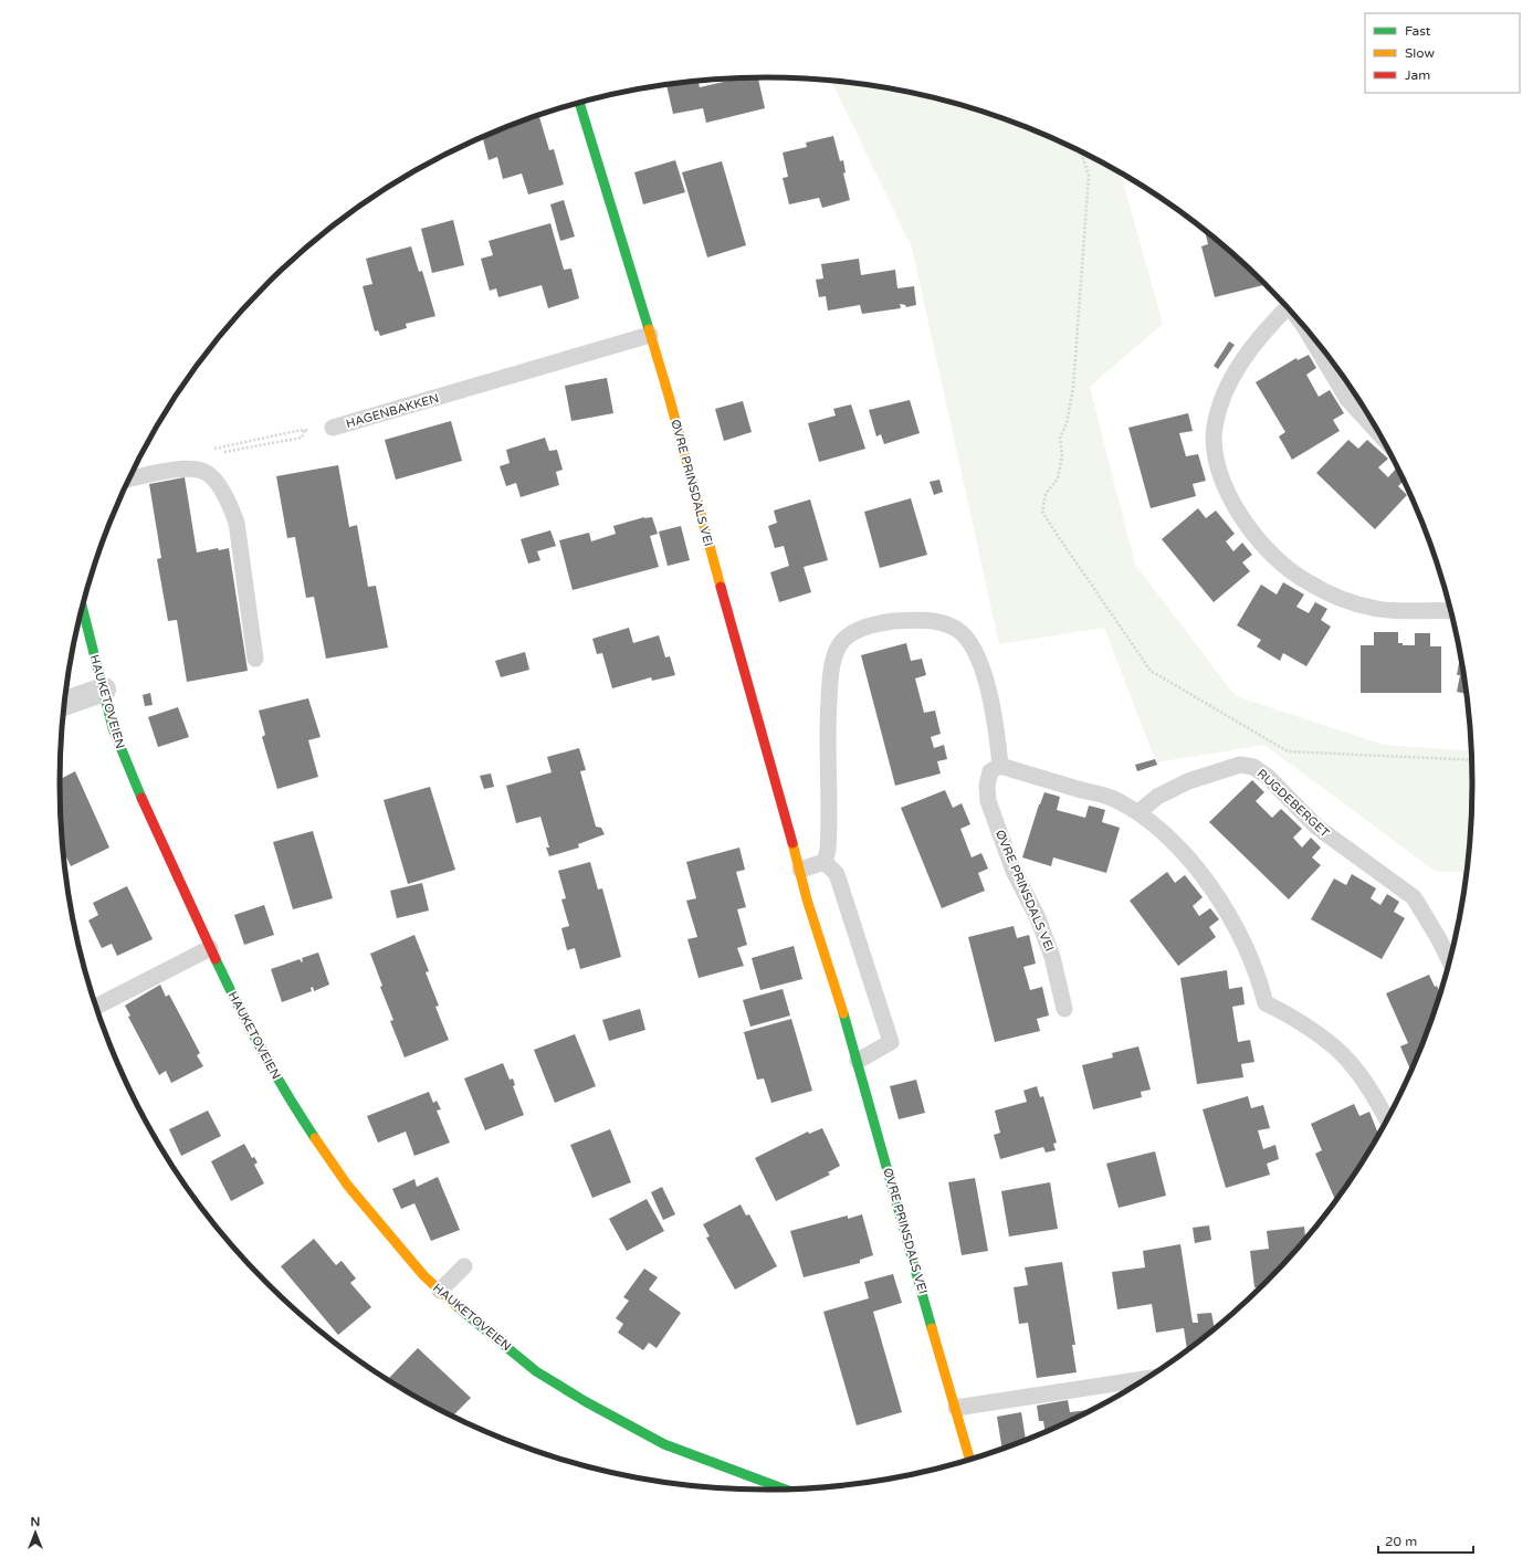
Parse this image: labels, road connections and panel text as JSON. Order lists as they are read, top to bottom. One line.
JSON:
{"streets":{"street":["ØVRE PRINSDALS VEI","HAUKETOVEIEN"],"lane":["HAGENBAKKEN","RUGDEBERGET"]},"crossings":[["HAGENBAKKEN","ØVRE PRINSDALS VEI"]],"legend":["Fast","Slow","Jam"],"scale_bar":"20 m","north":"top"}
